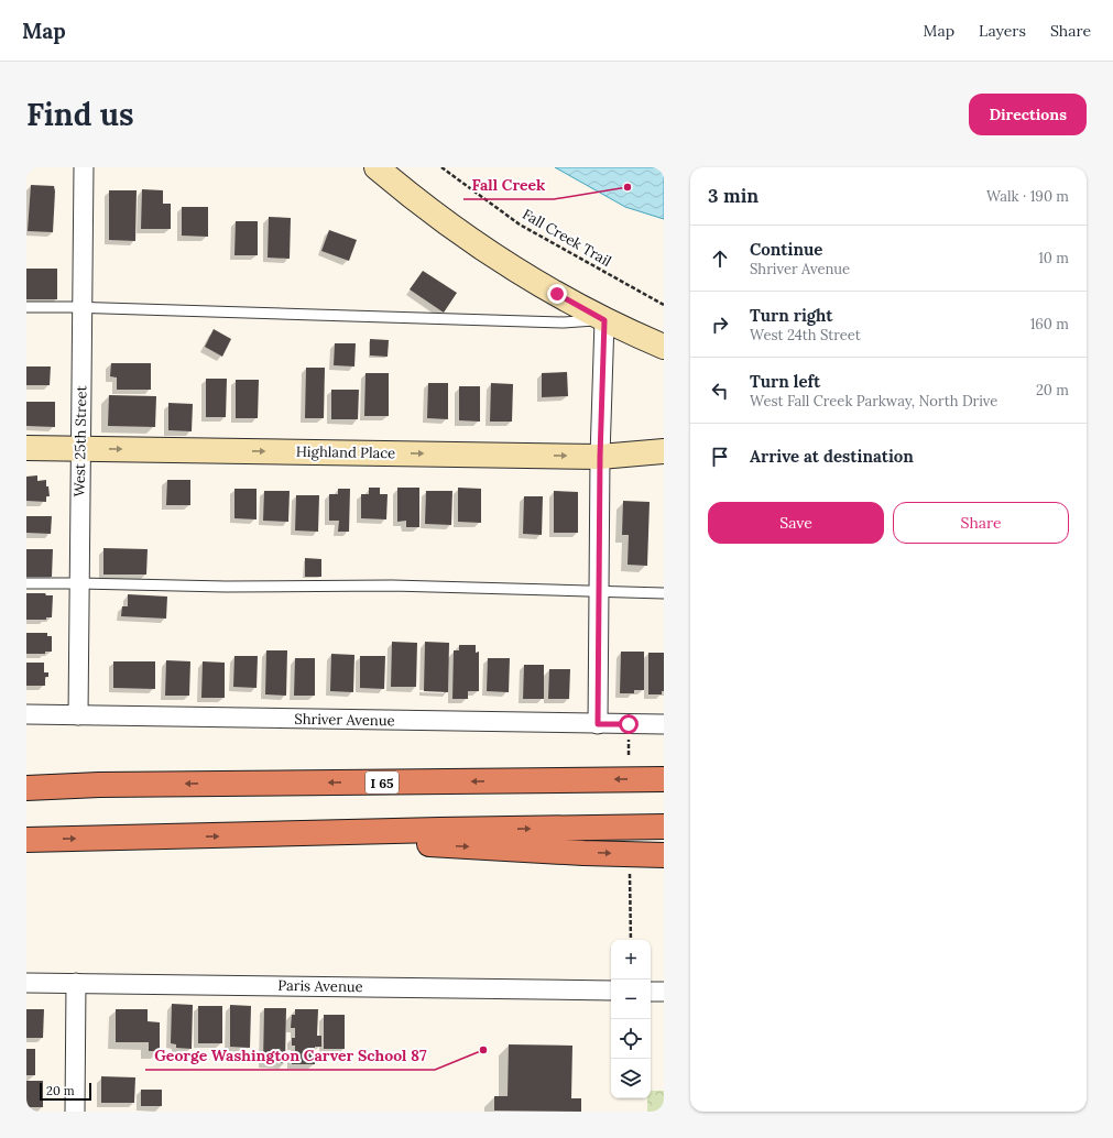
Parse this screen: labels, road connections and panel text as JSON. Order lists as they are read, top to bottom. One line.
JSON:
{"streets":{"highway":["I 65"],"street":["West 25th Street","Highland Place","Shriver Avenue","Paris Avenue"],"path":["Fall Creek Trail"]},"crossings":[["West 25th Street","Highland Place"],["West 25th Street","Shriver Avenue"]],"one_way":["Highland Place"],"places":["Fall Creek","George Washington Carver School 87"],"scale_bar":"20 m","page":{"header":"Map","nav":["Map","Layers","Share"],"buttons":["Directions",["Save","Share"]],"title":"Find us","heading":["3 min","Walk · 190 m"],"list":[["Continue","Shriver Avenue","10 m"],["Turn right","West 24th Street","160 m"],["Turn left","West Fall Creek Parkway, North Drive","20 m"],"Arrive at destination"],"map_buttons":["+","−"],"scale":"20 m"}}
